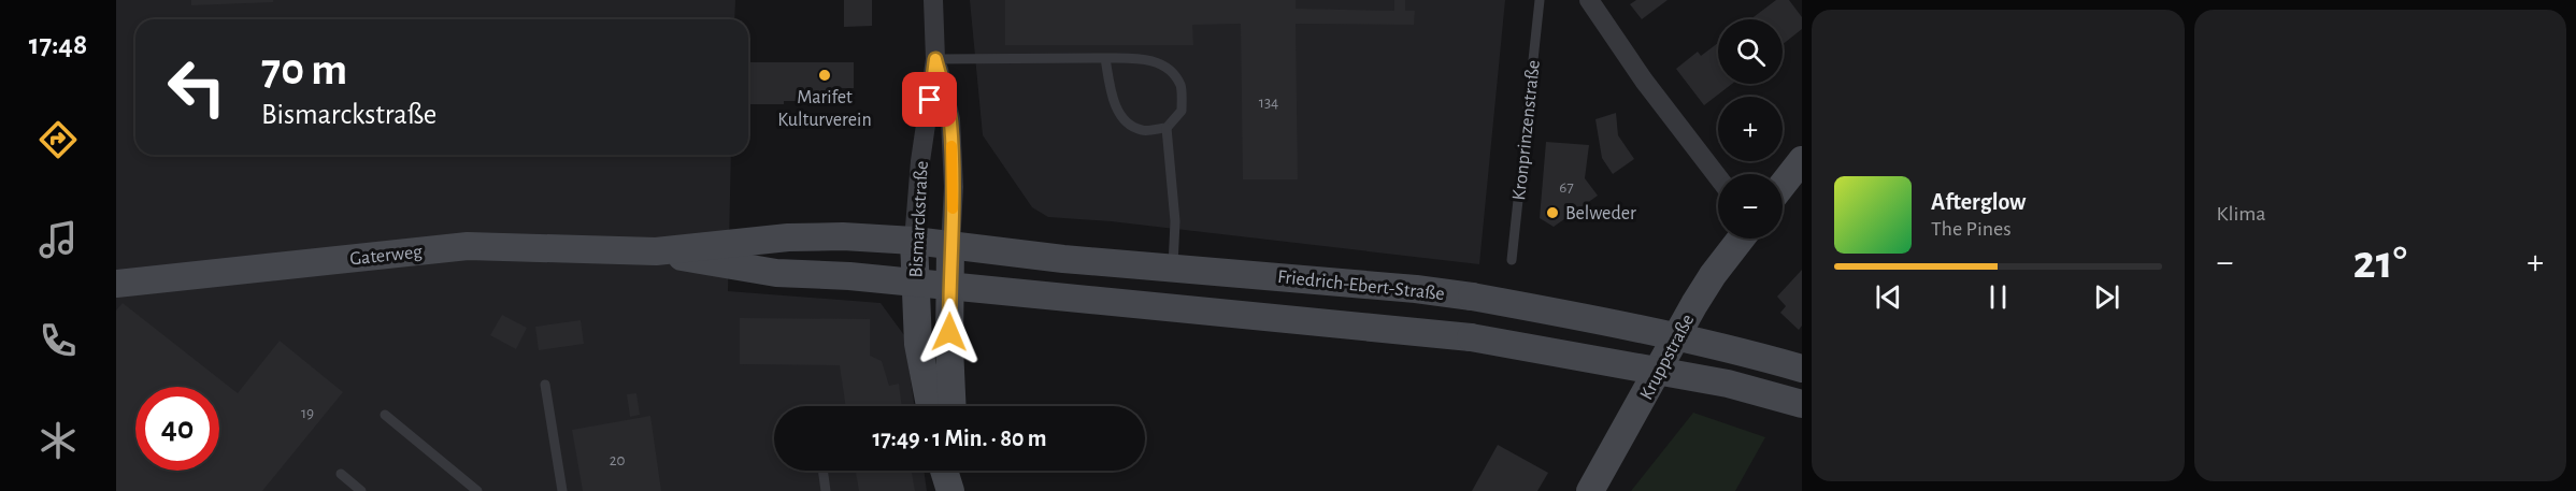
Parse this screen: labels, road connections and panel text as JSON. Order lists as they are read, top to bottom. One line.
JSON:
{"streets":{"main road":["Bismarckstraße","Gaterweg","Friedrich-Ebert-Straße","Kruppstraße"],"lane":["Kronprinzenstraße"]},"crossings":[["Bismarckstraße","Gaterweg"],["Bismarckstraße","Friedrich-Ebert-Straße"],["Gaterweg","Friedrich-Ebert-Straße"]],"places":["Marifet Kulturverein","Belweder"],"house_numbers":["134","67","19","20"],"page":{"tabs":"17:48","tile":"Klima","map_buttons":["+","−"],"turn":["70 m","Bismarckstraße"],"song":["Afterglow","The Pines"],"heat":["−","21°","+"],"limit":"40","trip":"17:49 · 1 Min. · 80 m"}}
